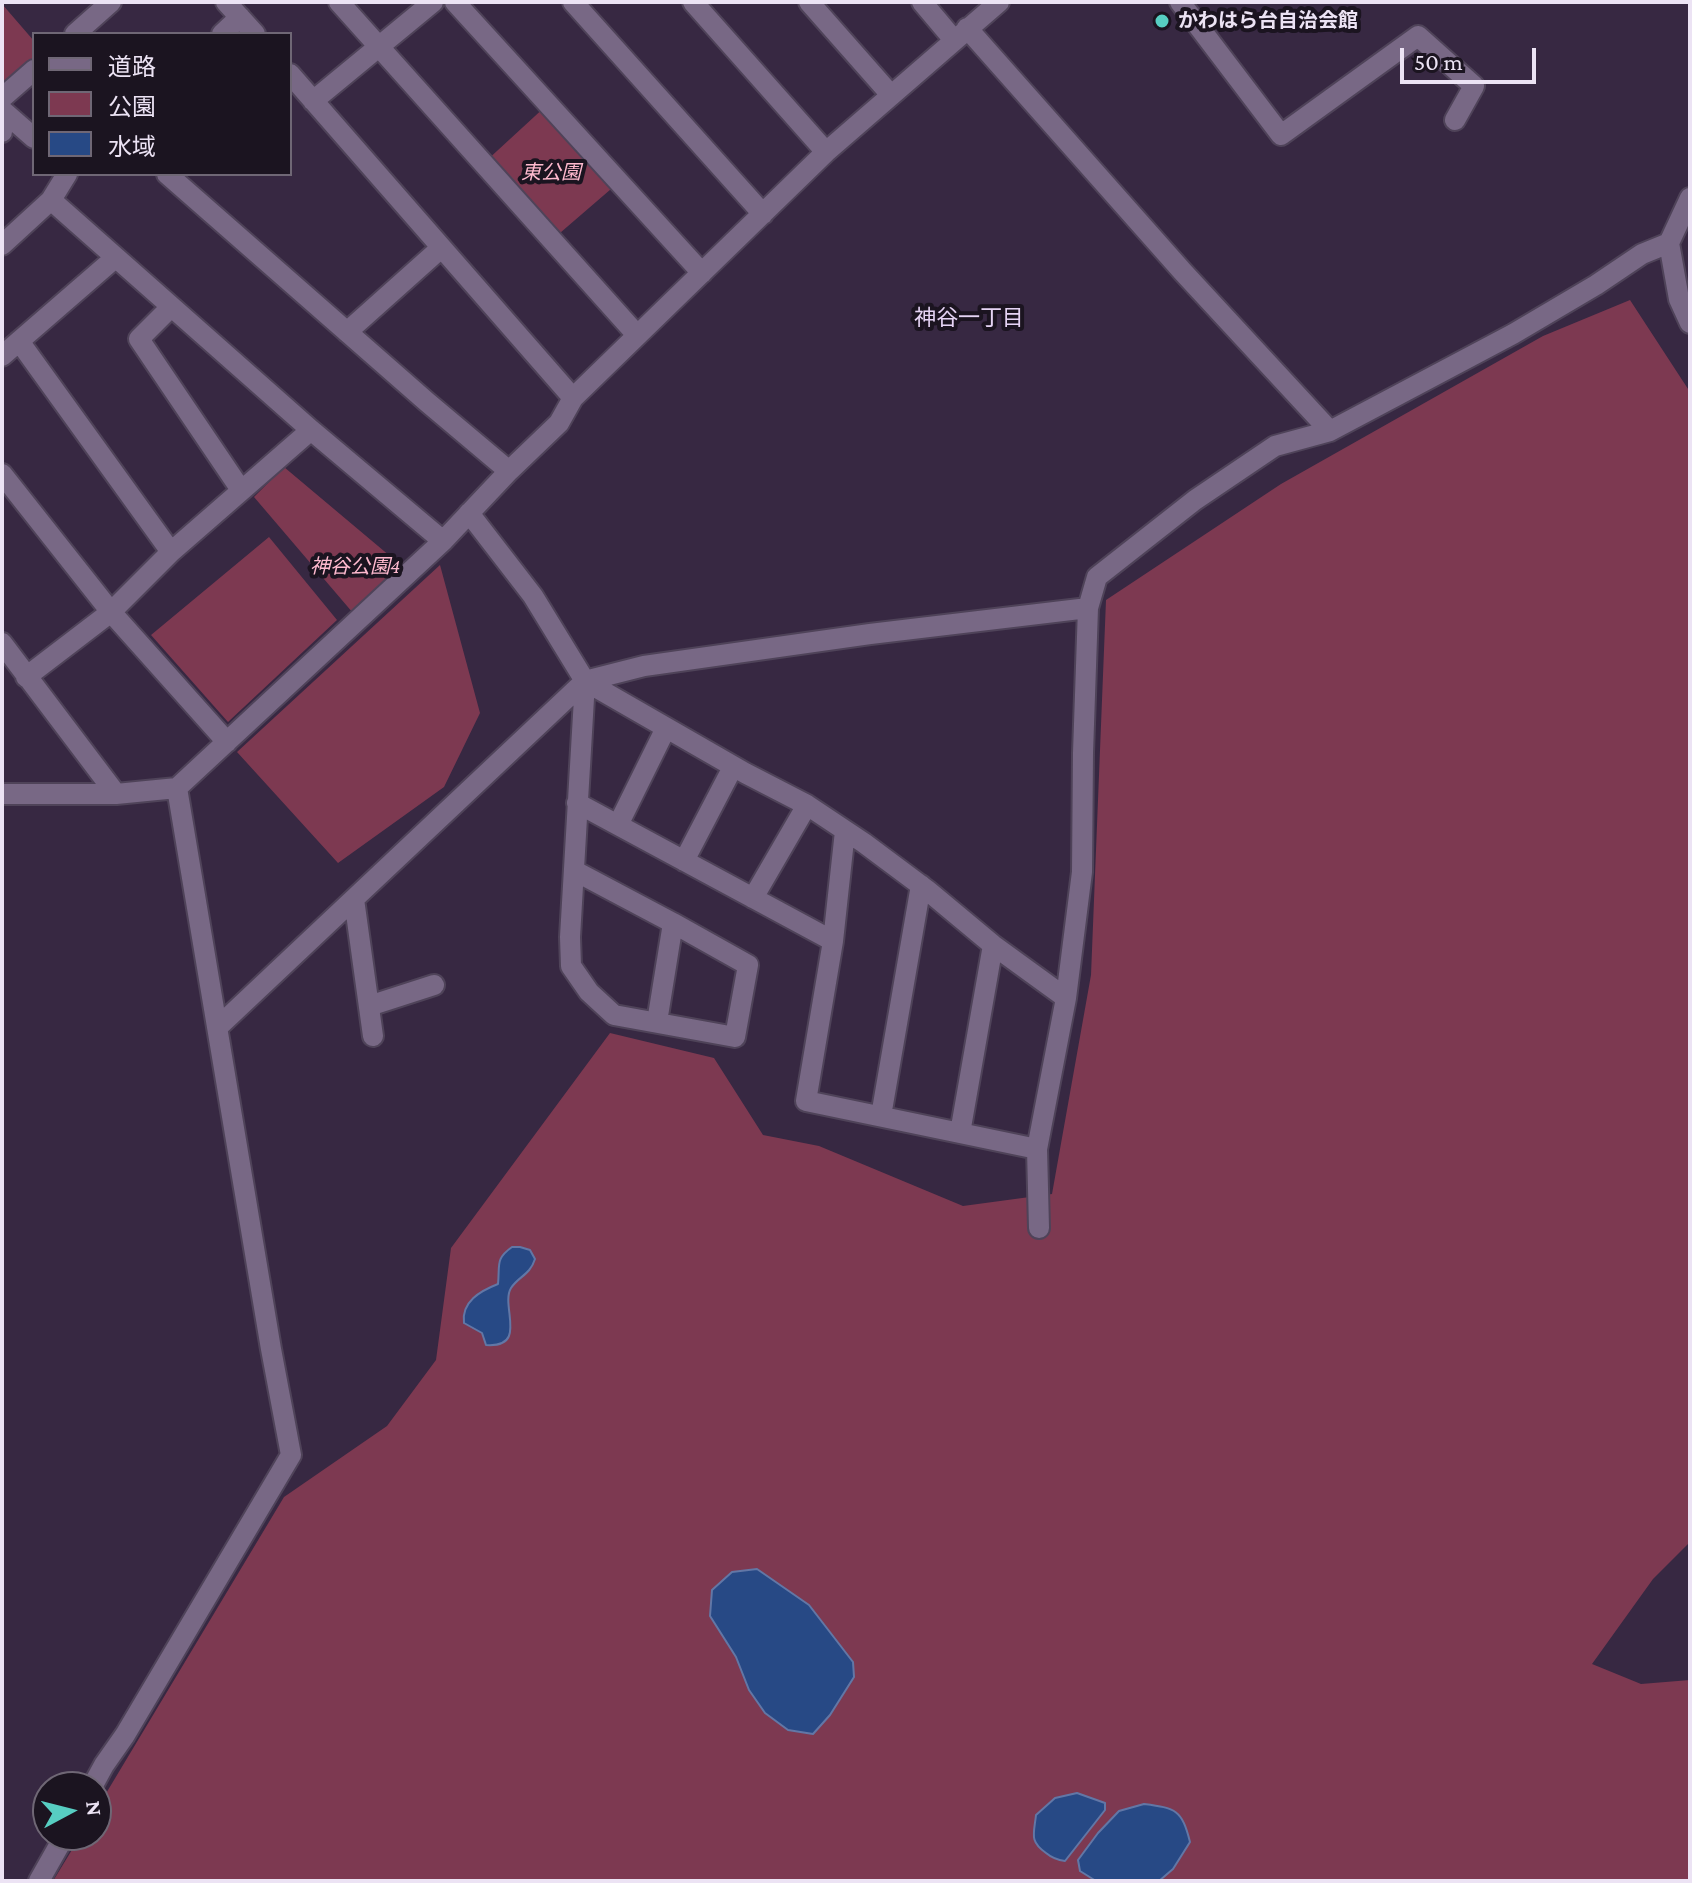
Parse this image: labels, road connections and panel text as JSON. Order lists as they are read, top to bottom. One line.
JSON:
{"districts":["神谷一丁目"],"parks":["東公園","神谷公園4"],"places":["かわはら台自治会館"],"legend":["道路","公園","水域"],"scale_bar":"50 m","north":"right"}
